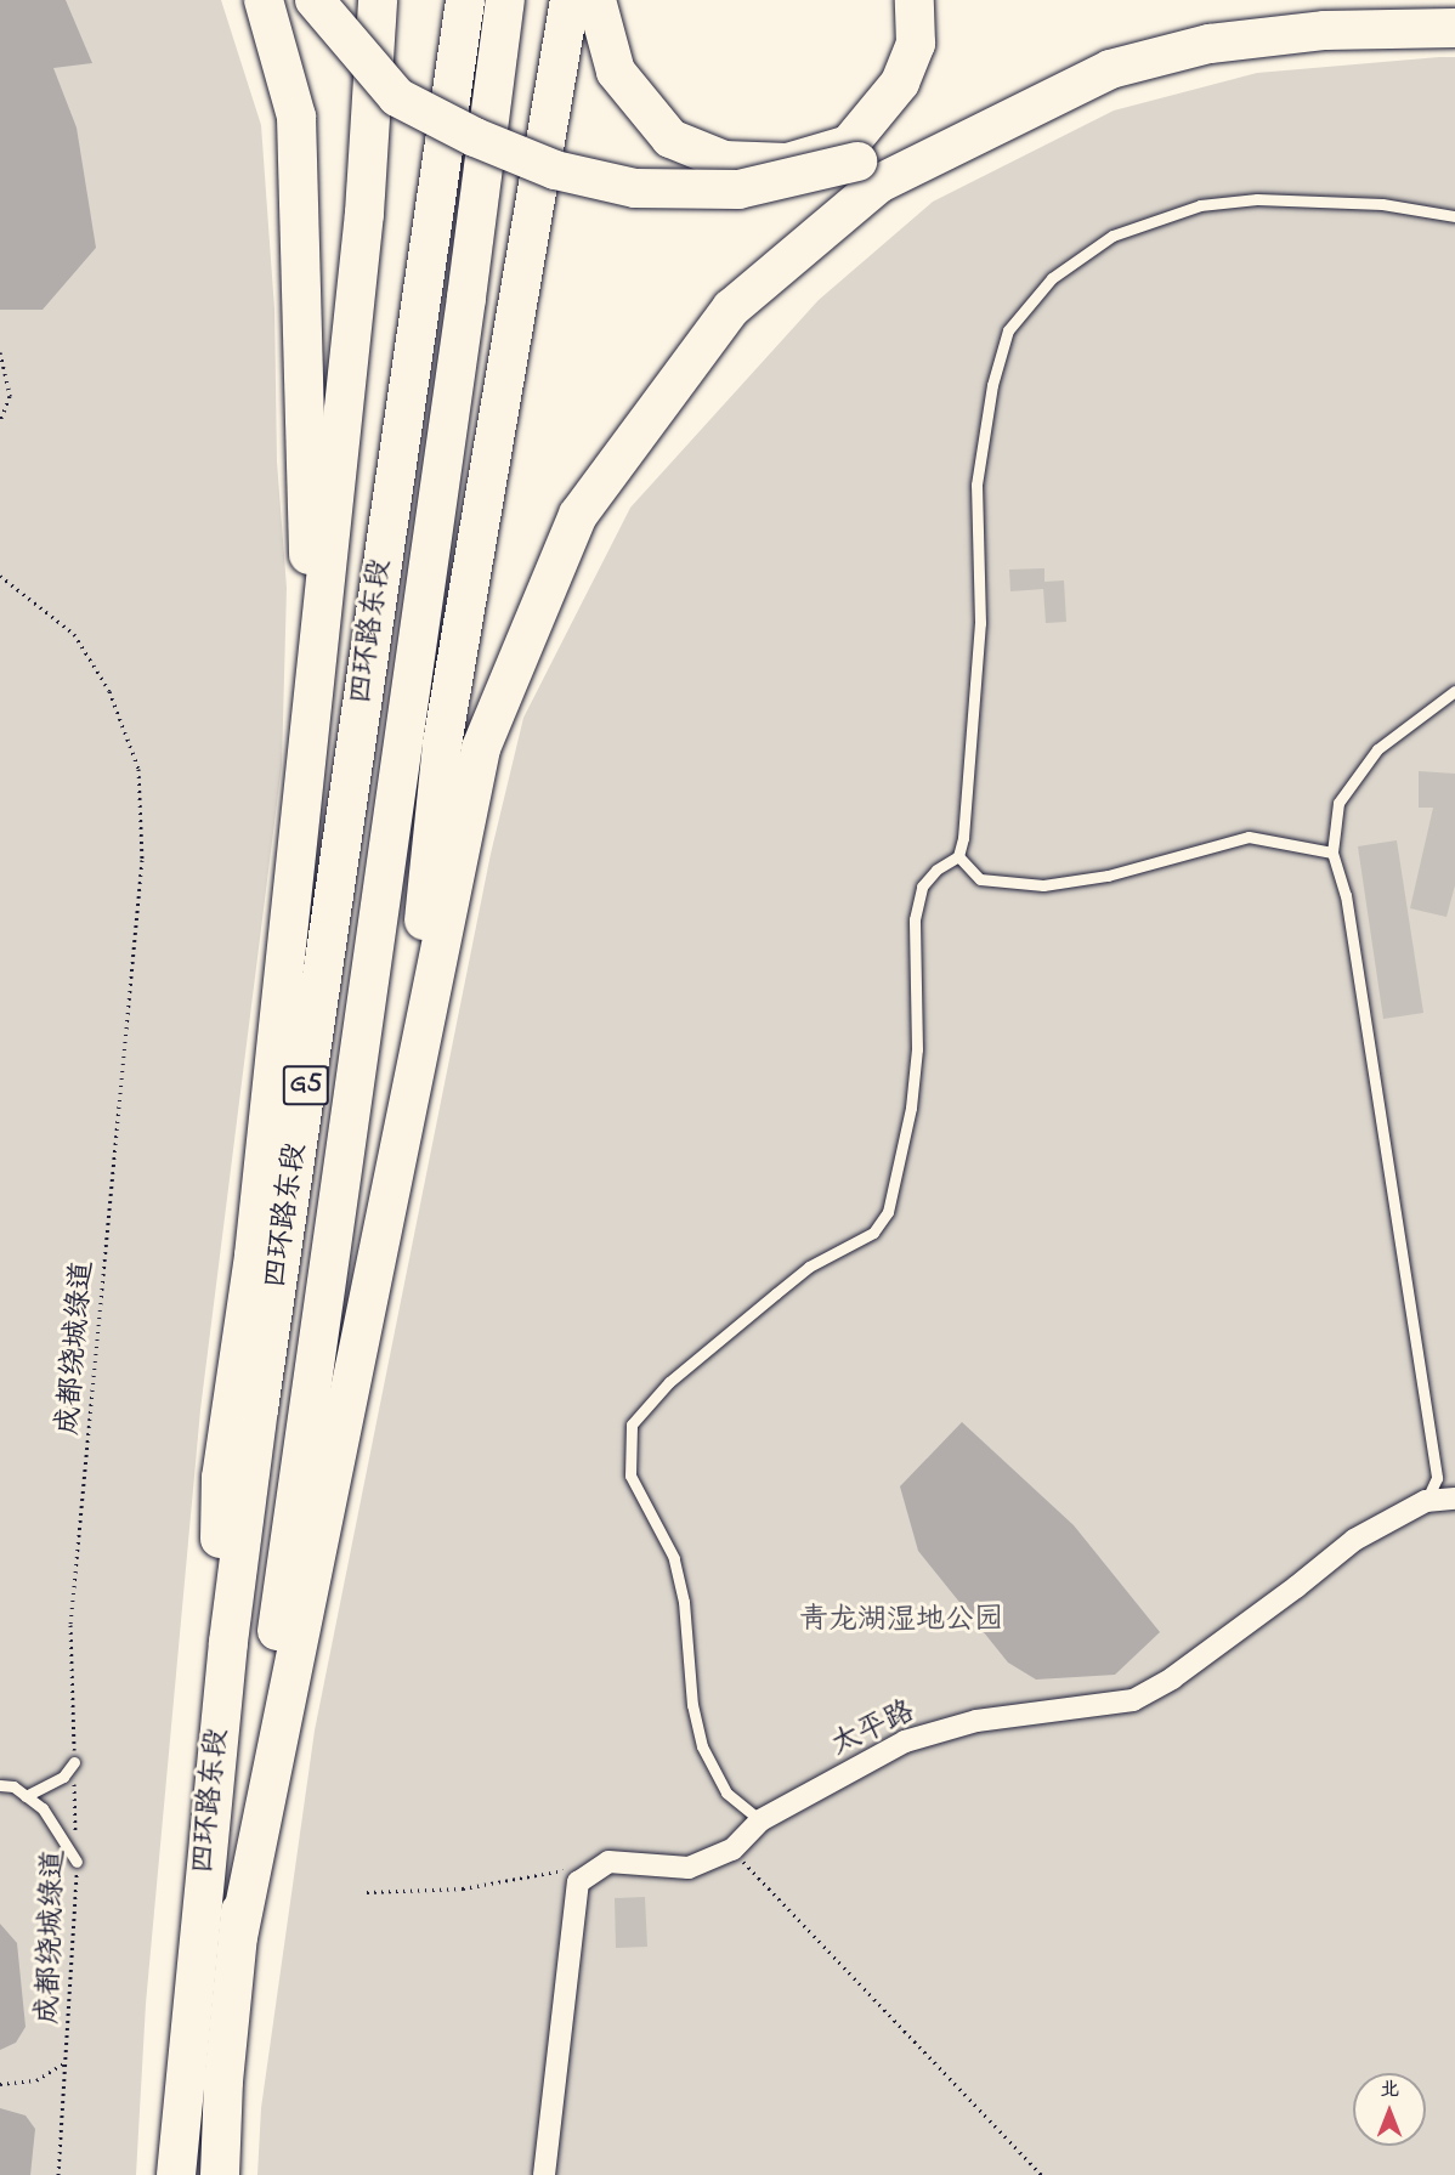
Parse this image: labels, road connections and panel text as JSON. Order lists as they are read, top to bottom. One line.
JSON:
{"streets":{"highway":["四环路东段","G5"],"street":["太平路"],"path":["成都绕城绿道"]},"parks":["青龙湖湿地公园"],"north":"top"}
